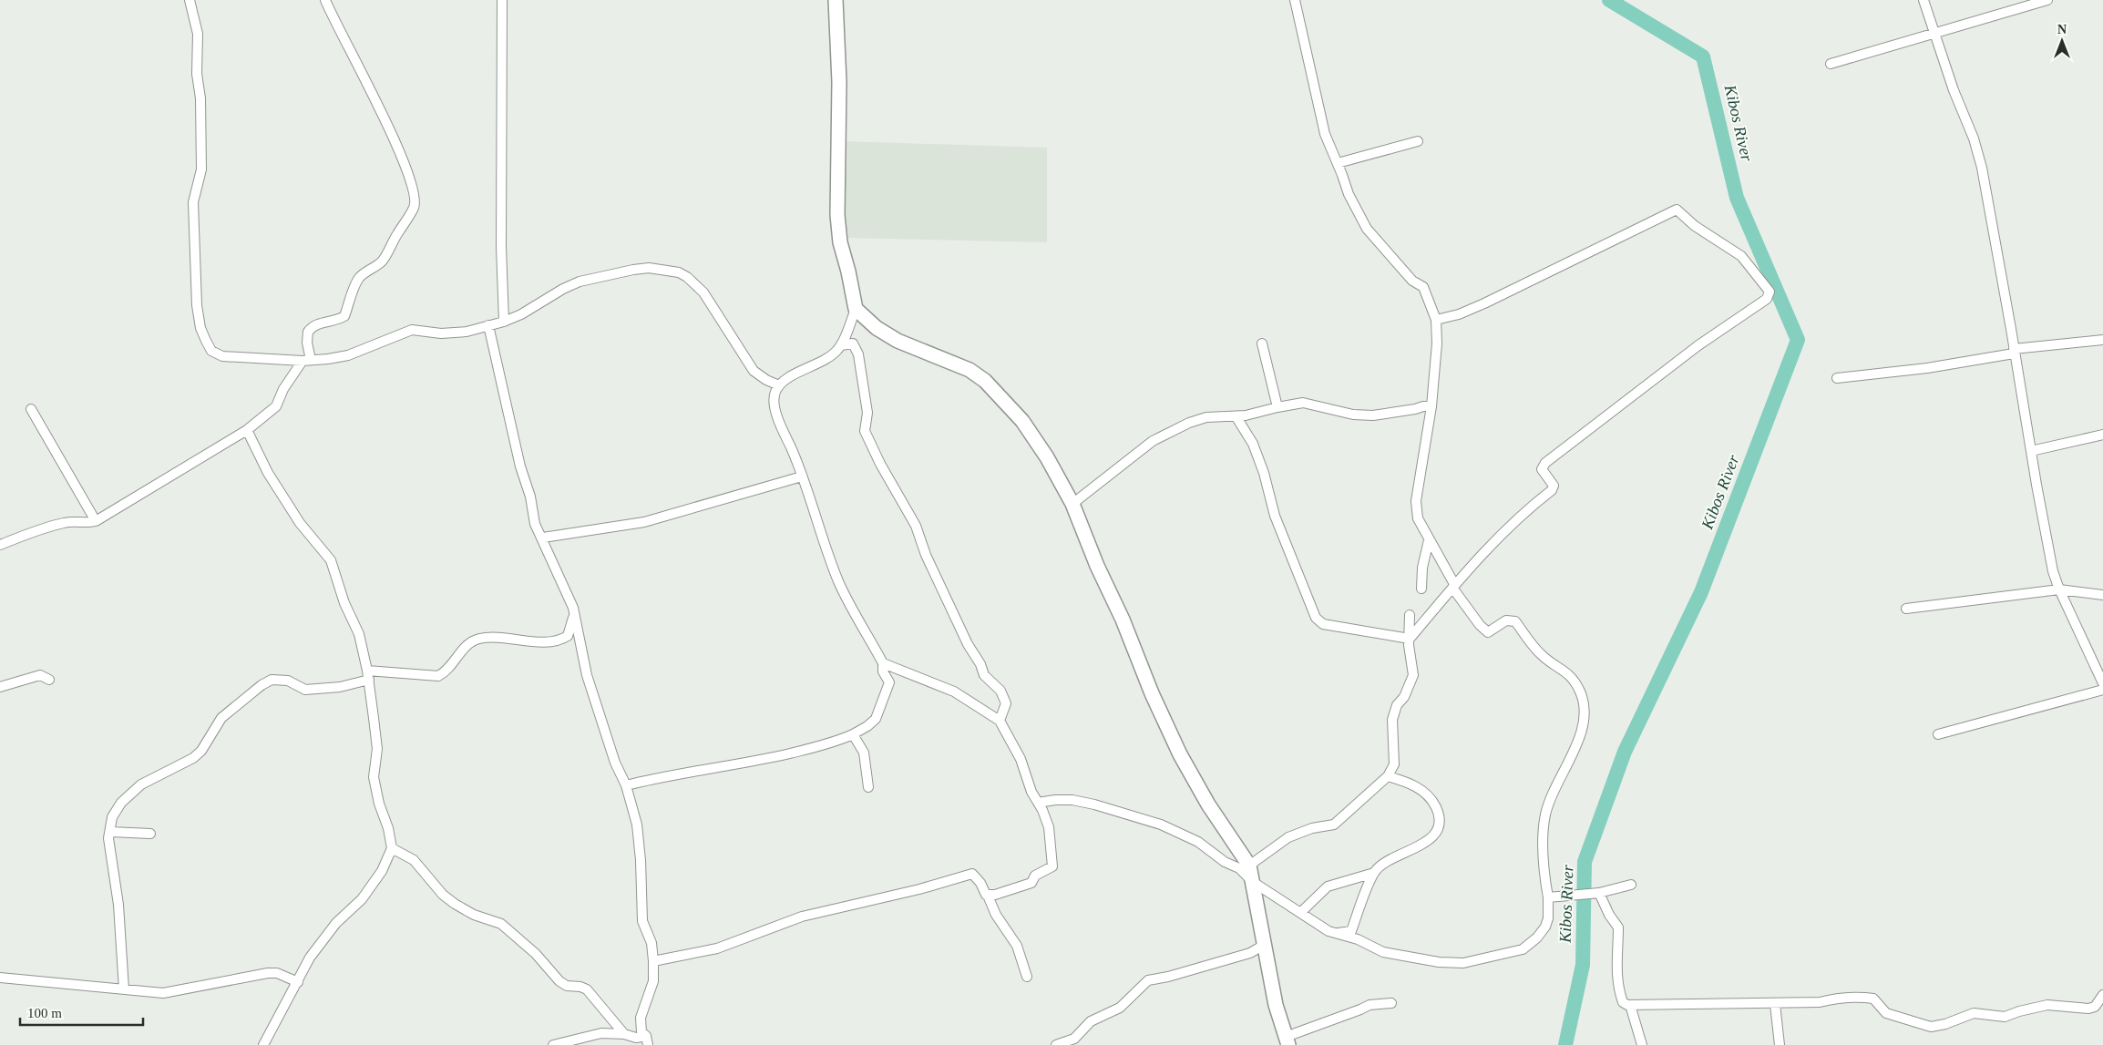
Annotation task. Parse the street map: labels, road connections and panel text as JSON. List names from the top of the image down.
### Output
{
  "water": ["Kibos River"],
  "scale_bar": "100 m",
  "north": "top"
}
